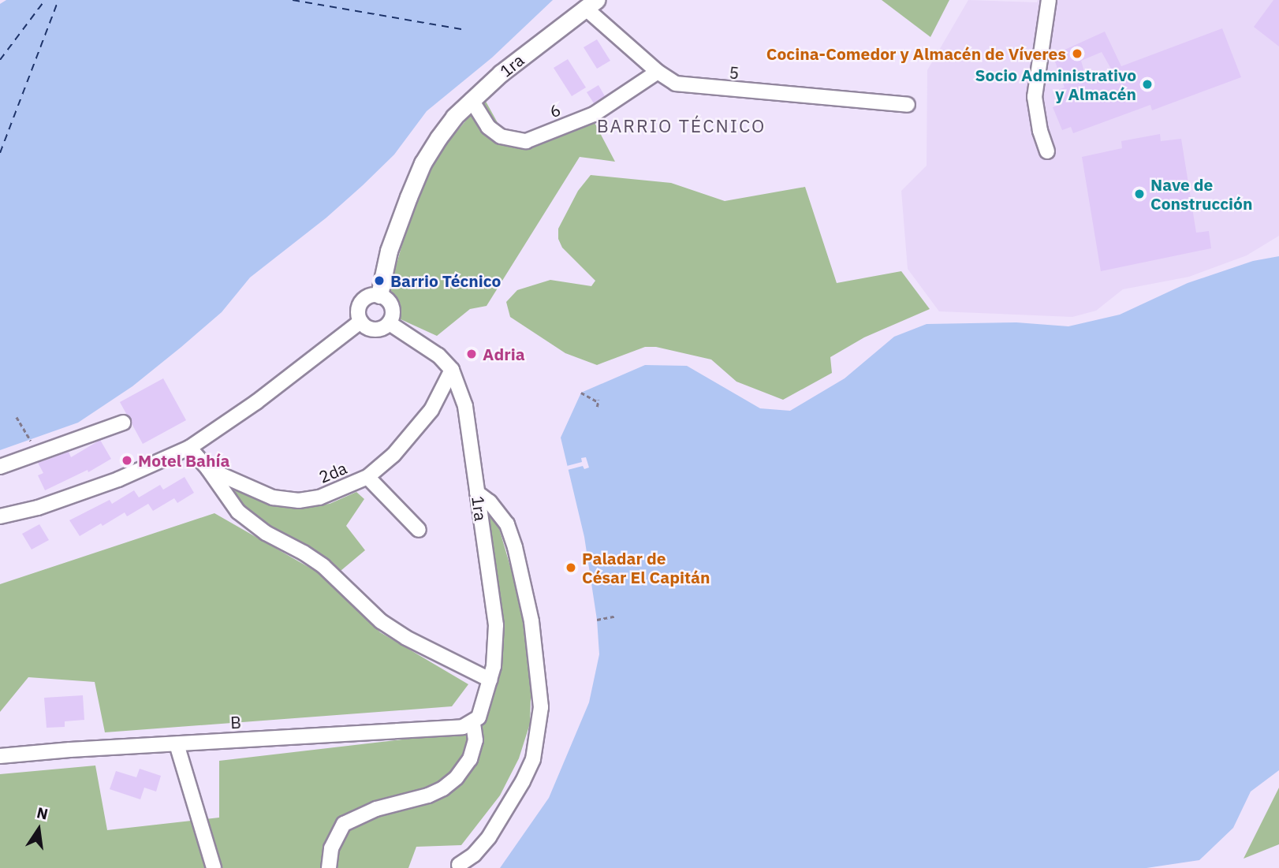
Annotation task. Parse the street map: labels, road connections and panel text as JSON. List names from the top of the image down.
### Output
{
  "streets": {
    "street": [
      "1ra",
      "5",
      "6",
      "2da",
      "B"
    ]
  },
  "crossings": [
    ["1ra", "5"],
    ["1ra", "6"],
    ["1ra", "2da"],
    ["1ra", "B"],
    ["5", "6"]
  ],
  "districts": ["BARRIO TÉCNICO"],
  "places": [
    "Cocina-Comedor y Almacén de Víveres",
    "Socio Administrativo y Almacén",
    "Nave de Construcción",
    "Barrio Técnico",
    "Adria",
    "Motel Bahía",
    "Paladar de César El Capitán"
  ],
  "north": "top"
}
